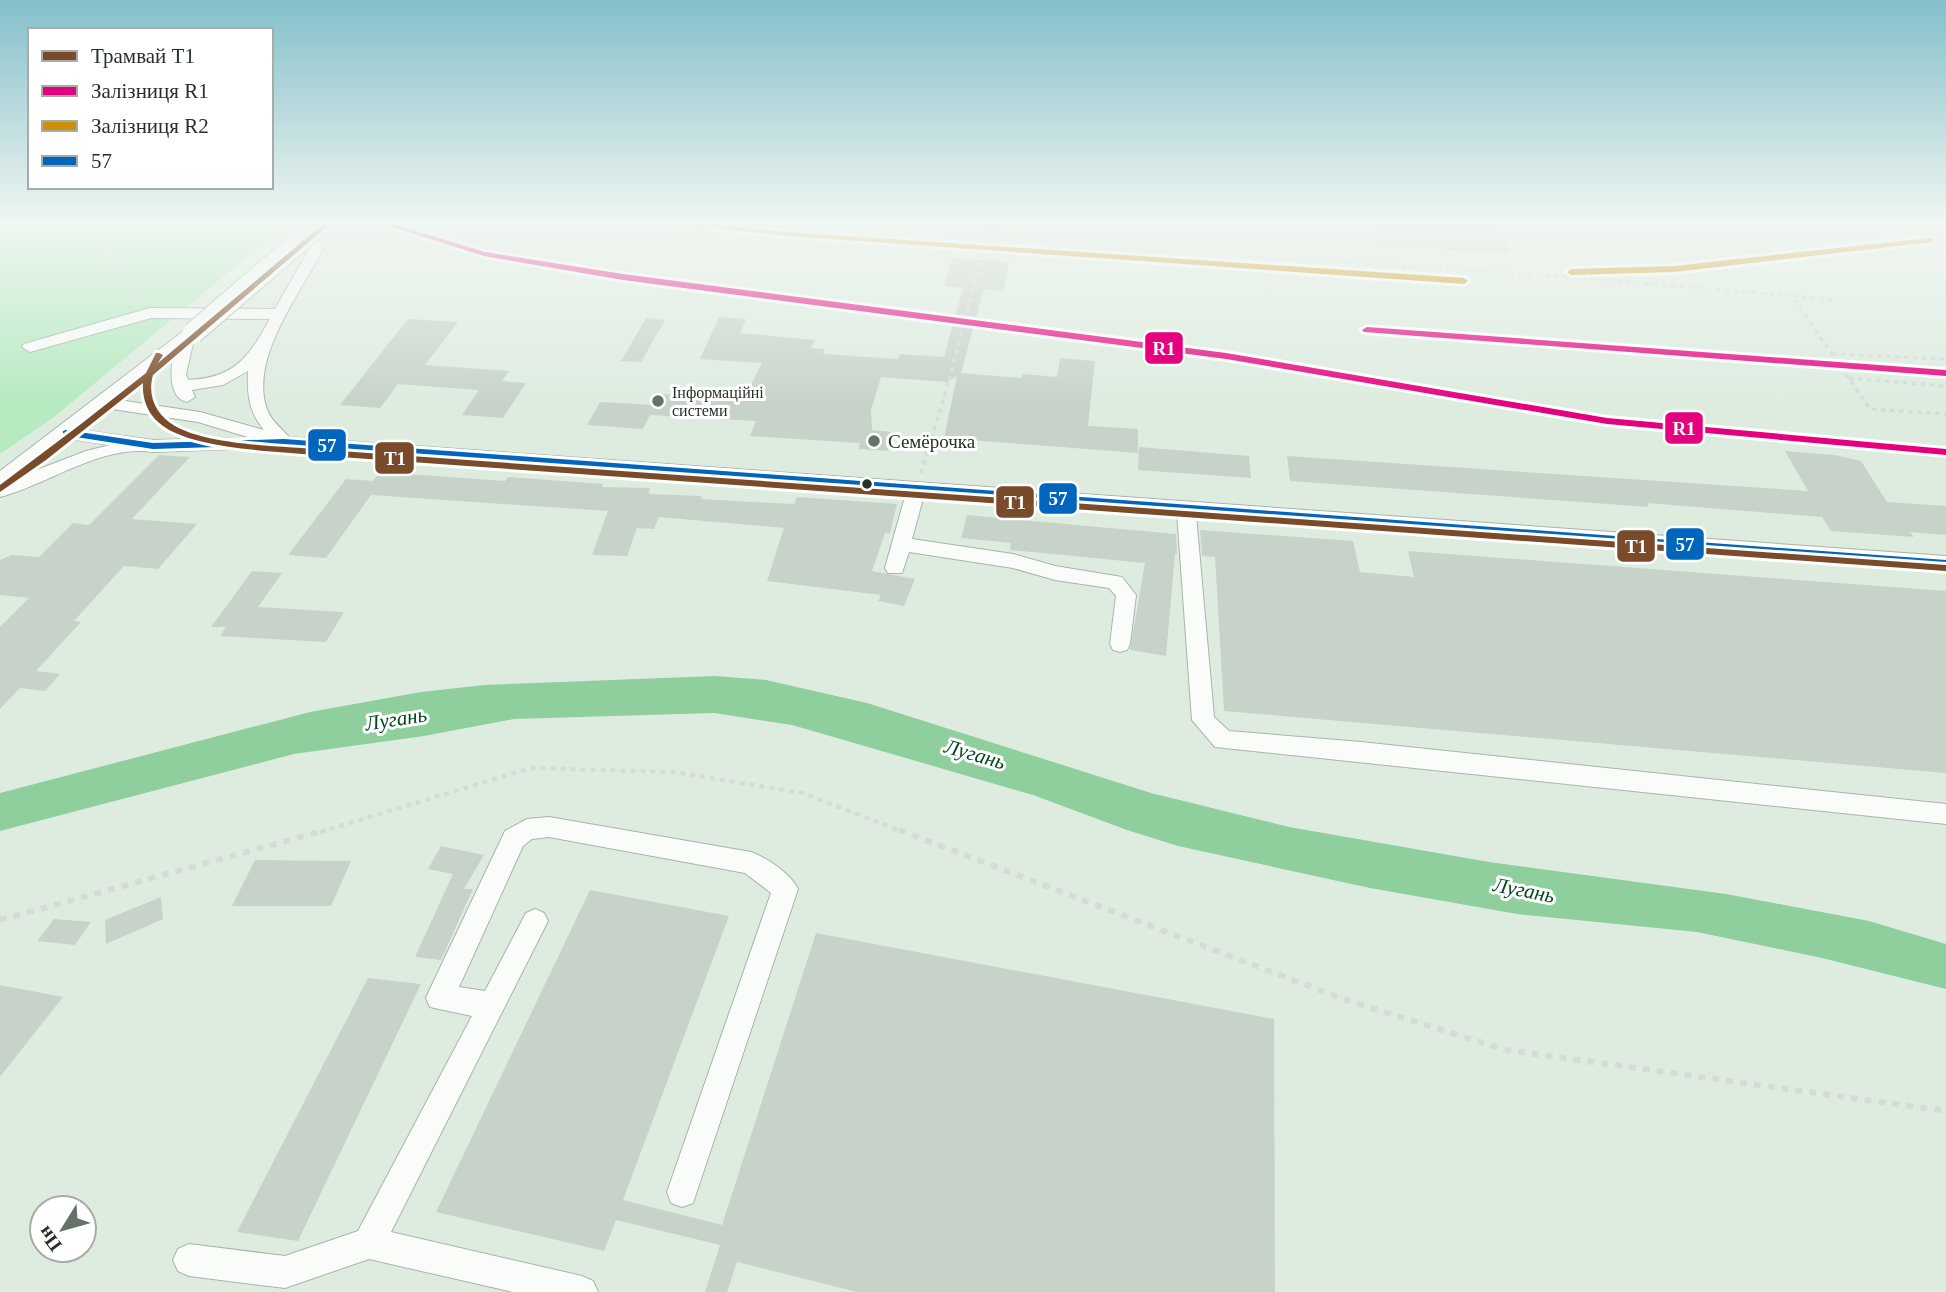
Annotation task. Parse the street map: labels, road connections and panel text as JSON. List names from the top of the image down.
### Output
{
  "water": ["Лугань"],
  "places": ["Інформаційні системи", "Семёрочка"],
  "lines": ["tram line T1", "rail line R1", "transit line 57"],
  "legend": [
    "Трамвай T1",
    "Залізниця R1",
    "Залізниця R2",
    "57"
  ],
  "north": "bottom left"
}
